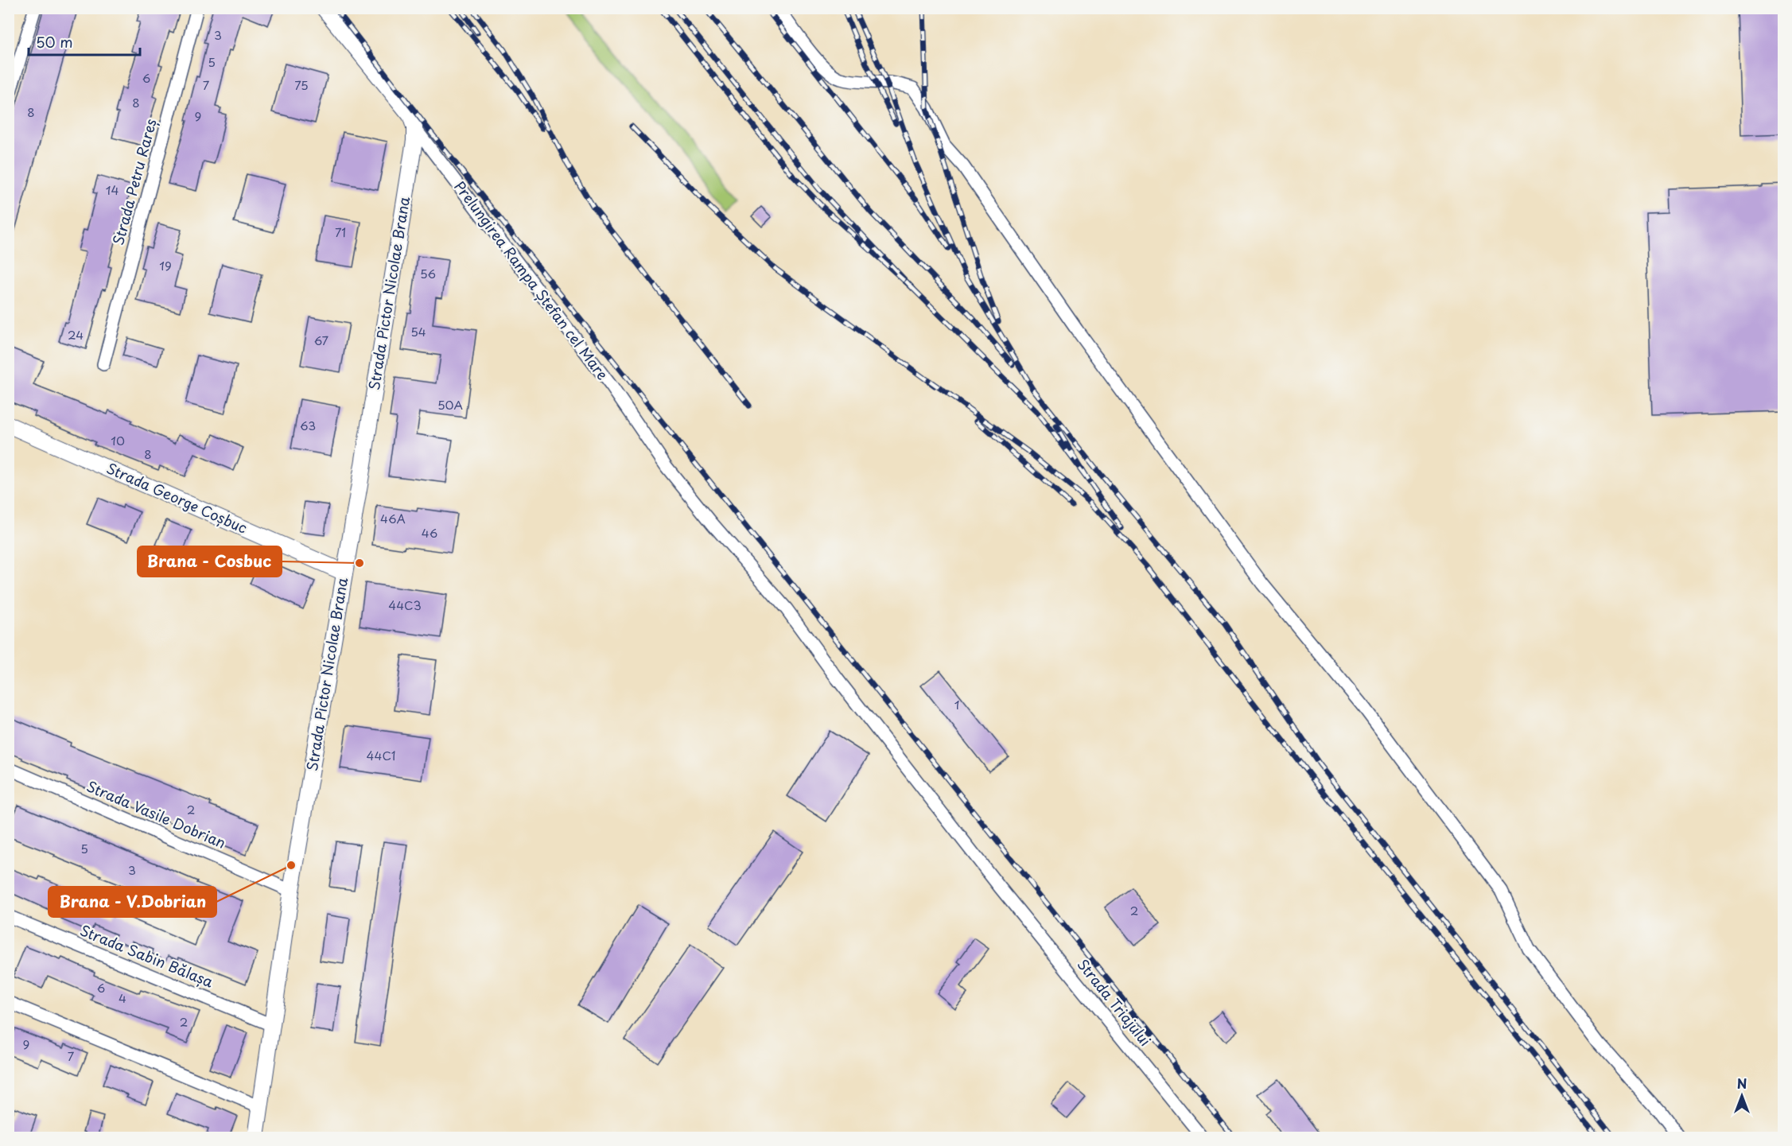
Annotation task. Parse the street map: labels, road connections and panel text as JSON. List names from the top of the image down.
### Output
{
  "streets": {
    "street": [
      "Strada Petru Rareș",
      "Prelungirea Rampa Ștefan cel Mare",
      "Strada Pictor Nicolae Brana",
      "Strada George Coșbuc",
      "Strada Vasile Dobrian",
      "Strada Sabin Bălașa",
      "Strada Triajului"
    ]
  },
  "crossings": [
    ["Prelungirea Rampa Ștefan cel Mare", "Strada Pictor Nicolae Brana"],
    ["Prelungirea Rampa Ștefan cel Mare", "Strada Triajului"],
    ["Strada Pictor Nicolae Brana", "Strada George Coșbuc"],
    ["Strada Pictor Nicolae Brana", "Strada Vasile Dobrian"],
    ["Strada Pictor Nicolae Brana", "Strada Sabin Bălașa"]
  ],
  "places": ["Brana - Cosbuc", "Brana - V.Dobrian"],
  "house_numbers": [
    "3",
    "5",
    "6",
    "7",
    "75",
    "8",
    "8",
    "9",
    "14",
    "71",
    "19",
    "56",
    "54",
    "24",
    "67",
    "50A",
    "63",
    "10",
    "8",
    "46A",
    "46",
    "44C3",
    "1",
    "44C1",
    "2",
    "5",
    "3",
    "2",
    "6",
    "4",
    "2",
    "9",
    "7"
  ],
  "scale_bar": "50 m",
  "north": "top"
}
